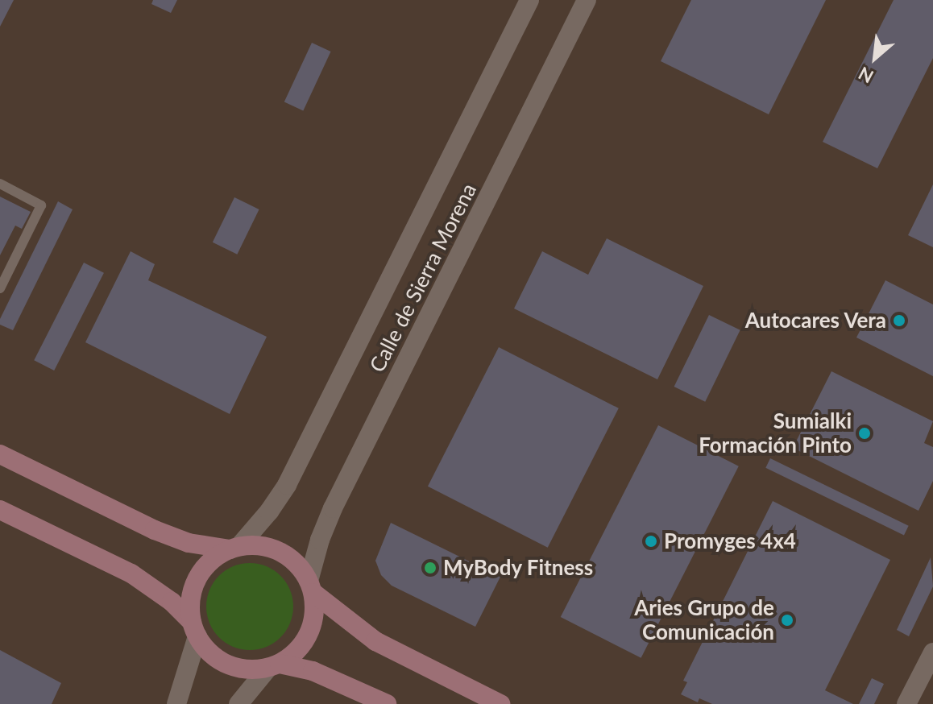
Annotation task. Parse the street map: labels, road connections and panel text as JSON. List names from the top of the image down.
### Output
{
  "streets": {
    "street": ["Calle de Sierra Morena"]
  },
  "places": [
    "Autocares Vera",
    "Sumialki Formación Pinto",
    "Promyges 4x4",
    "MyBody Fitness",
    "Aries Grupo de Comunicación"
  ],
  "north": "bottom left"
}
